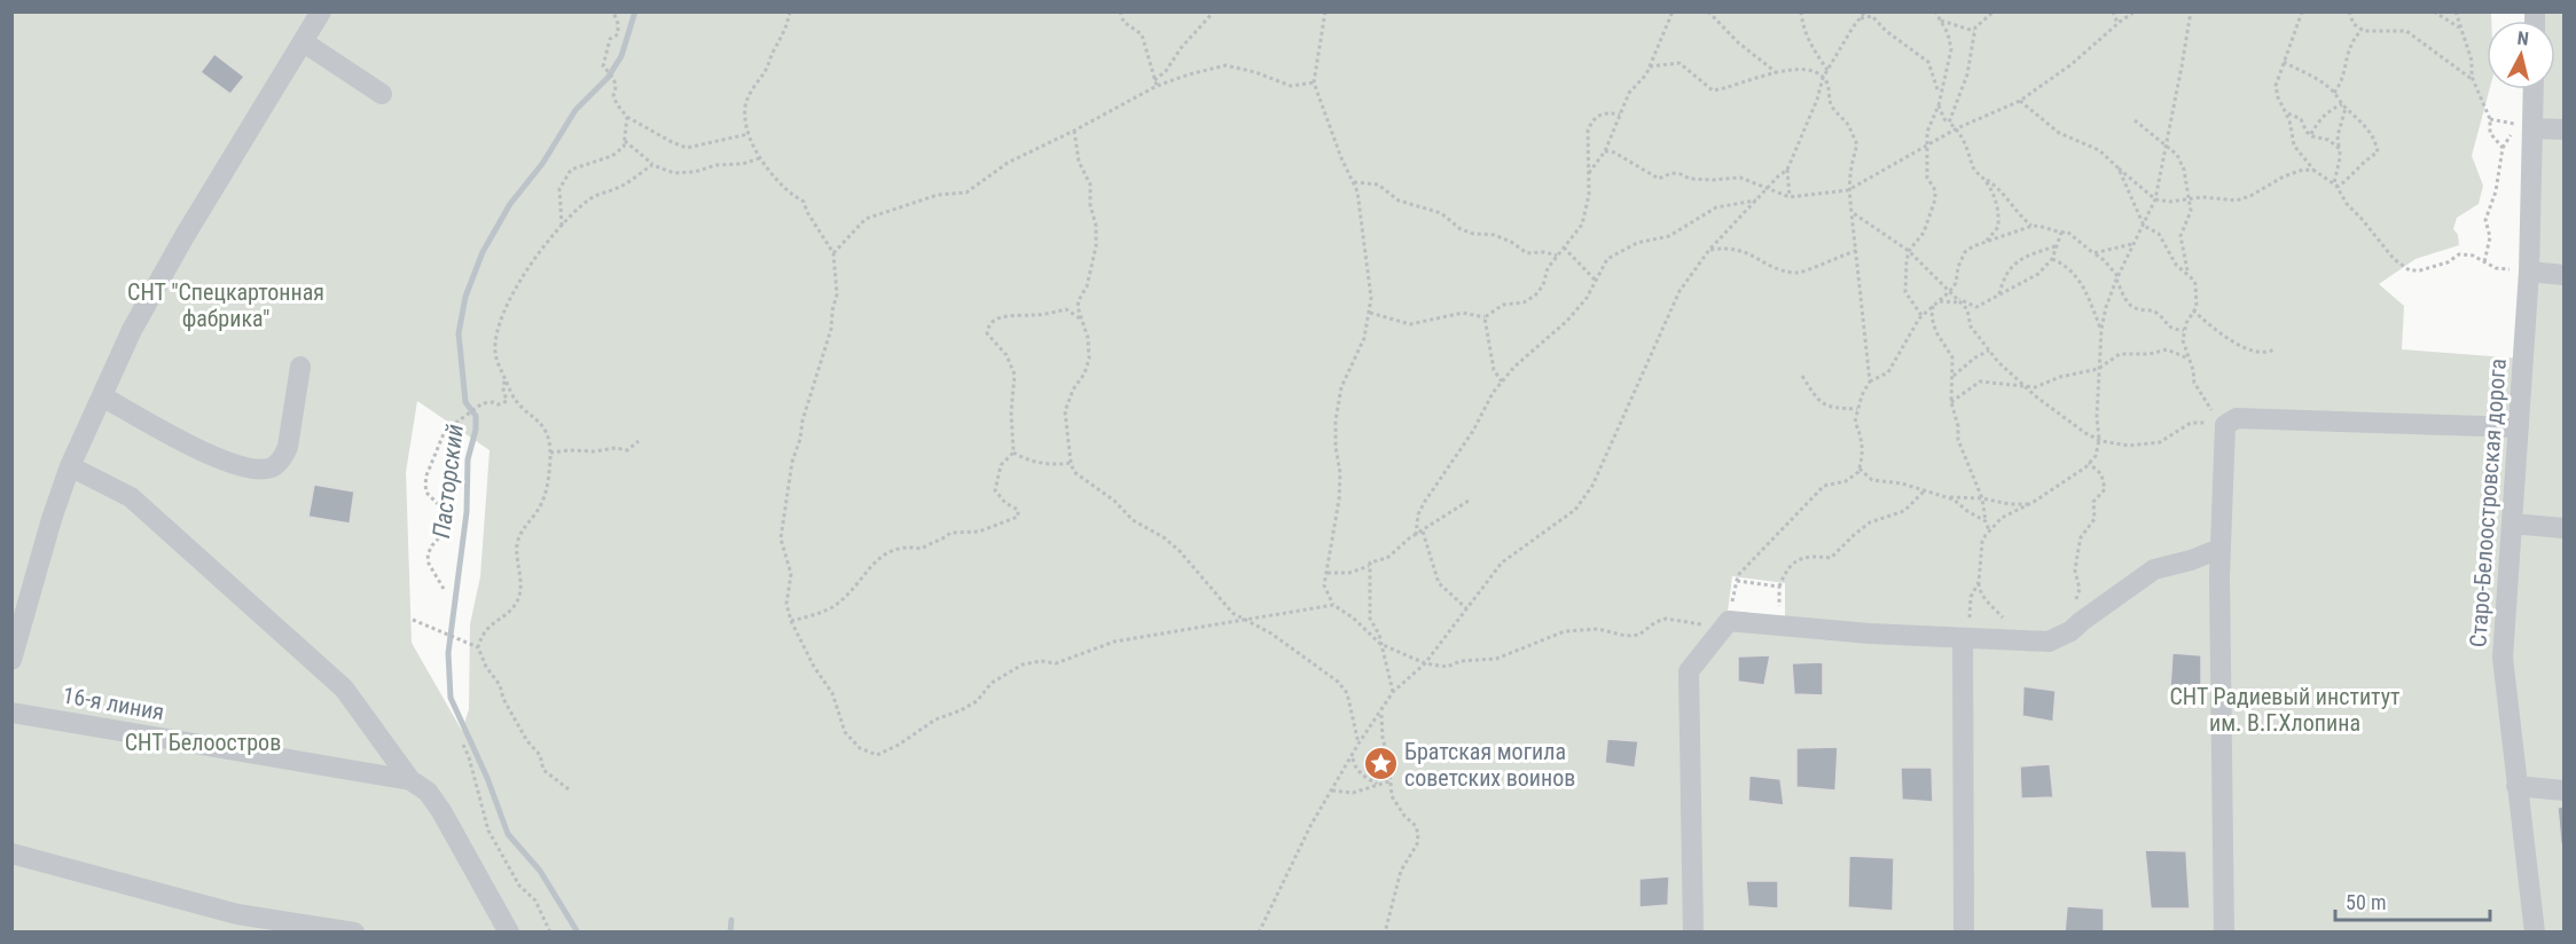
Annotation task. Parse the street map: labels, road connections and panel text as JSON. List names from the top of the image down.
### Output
{
  "streets": {
    "street": ["Старо-Белоостровская дорога", "16-я линия"]
  },
  "water": ["Пасторский"],
  "parks": ["СНТ \"Спецкартонная фабрика\"", "СНТ Радиевый институт им. В.Г.Хлопина", "СНТ Белоостров"],
  "places": {
    "place": ["Братская могила советских воинов"]
  },
  "scale_bar": "50 m",
  "north": "top"
}
